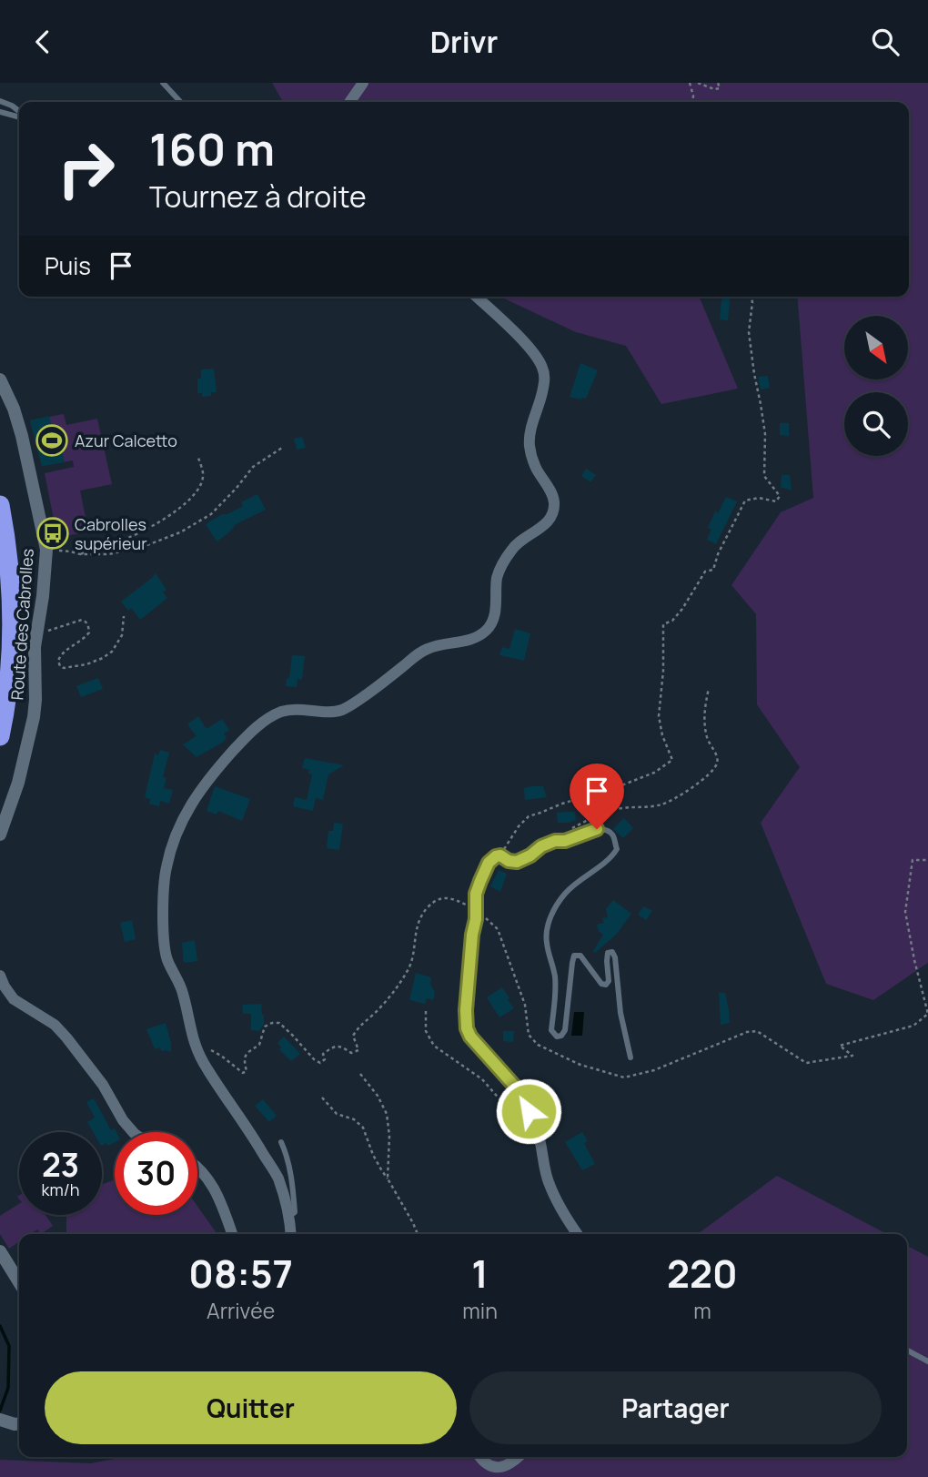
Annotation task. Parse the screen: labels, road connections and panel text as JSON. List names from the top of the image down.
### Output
{
  "streets": {
    "street": ["Route des Cabrolles"]
  },
  "places": {
    "sports": ["Azur Calcetto"],
    "bus stop": ["Cabrolles supérieur"]
  },
  "north": "bottom right",
  "page": {
    "header": "Drivr",
    "turn": ["160 m", "Tournez à droite"],
    "then": "Puis",
    "speed": "23 km/h",
    "limit": "30",
    "eta": [
      "08:57",
      "Arrivée",
      "1",
      "min",
      "220",
      "m"
    ],
    "buttons": ["Quitter", "Partager"]
  }
}
